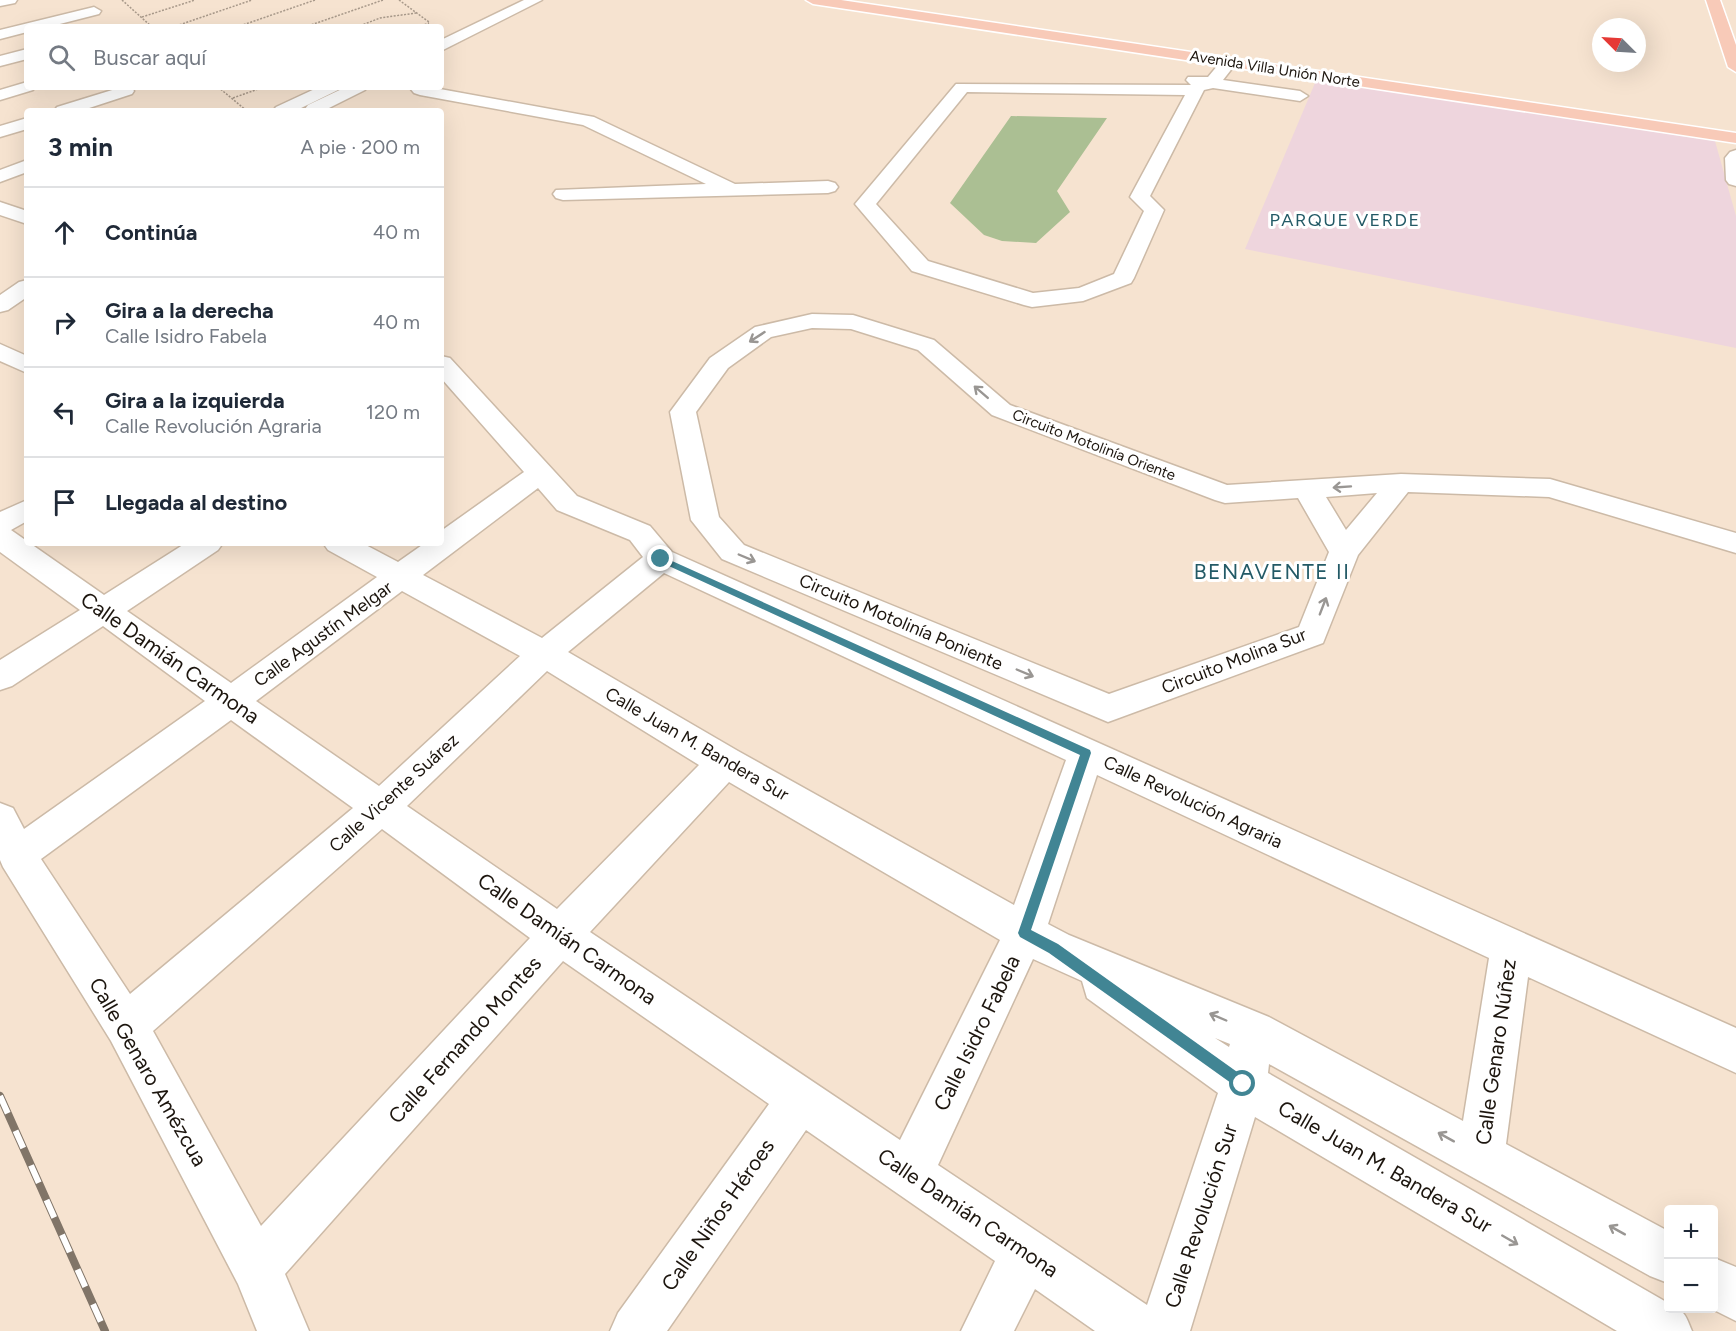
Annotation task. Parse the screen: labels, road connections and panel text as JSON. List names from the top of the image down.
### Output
{
  "streets": {
    "main road": ["Avenida Villa Unión Norte"],
    "street": [
      "Circuito Motolinía Oriente",
      "Circuito Motolinía Poniente",
      "Calle Agustín Melgar",
      "Calle Damián Carmona",
      "Circuito Molina Sur",
      "Calle Juan M. Bandera Sur",
      "Calle Vicente Suárez",
      "Calle Revolución Agraria",
      "Calle Isidro Fabela",
      "Calle Fernando Montes",
      "Calle Genaro Núñez",
      "Calle Genaro Amézcua",
      "Calle Niños Héroes",
      "Calle Revolución Sur"
    ]
  },
  "crossings": [
    ["Circuito Motolinía Oriente", "Circuito Motolinía Poniente"],
    ["Circuito Motolinía Oriente", "Circuito Molina Sur"],
    ["Circuito Motolinía Poniente", "Circuito Molina Sur"],
    ["Calle Agustín Melgar", "Calle Damián Carmona"],
    ["Calle Agustín Melgar", "Calle Juan M. Bandera Sur"],
    ["Calle Agustín Melgar", "Calle Revolución Agraria"],
    ["Calle Agustín Melgar", "Calle Genaro Amézcua"],
    ["Calle Damián Carmona", "Calle Vicente Suárez"],
    ["Calle Damián Carmona", "Calle Isidro Fabela"],
    ["Calle Damián Carmona", "Calle Fernando Montes"],
    ["Calle Damián Carmona", "Calle Niños Héroes"],
    ["Calle Juan M. Bandera Sur", "Calle Vicente Suárez"],
    ["Calle Juan M. Bandera Sur", "Calle Isidro Fabela"],
    ["Calle Juan M. Bandera Sur", "Calle Fernando Montes"],
    ["Calle Juan M. Bandera Sur", "Calle Genaro Núñez"],
    ["Calle Juan M. Bandera Sur", "Calle Revolución Sur"],
    ["Calle Vicente Suárez", "Calle Revolución Agraria"],
    ["Calle Vicente Suárez", "Calle Genaro Amézcua"],
    ["Calle Revolución Agraria", "Calle Isidro Fabela"],
    ["Calle Revolución Agraria", "Calle Genaro Núñez"],
    ["Calle Fernando Montes", "Calle Genaro Amézcua"]
  ],
  "one_way": ["Circuito Motolinía Poniente", "Circuito Molina Sur"],
  "districts": ["PARQUE VERDE", "BENAVENTE II"],
  "north": "top left",
  "page": {
    "search": "Buscar aquí",
    "heading": ["3 min", "A pie · 200 m"],
    "list": [
      ["Continúa", "40 m"],
      ["Gira a la derecha", "Calle Isidro Fabela", "40 m"],
      ["Gira a la izquierda", "Calle Revolución Agraria", "120 m"],
      "Llegada al destino"
    ],
    "map_buttons": ["+", "−"]
  }
}
